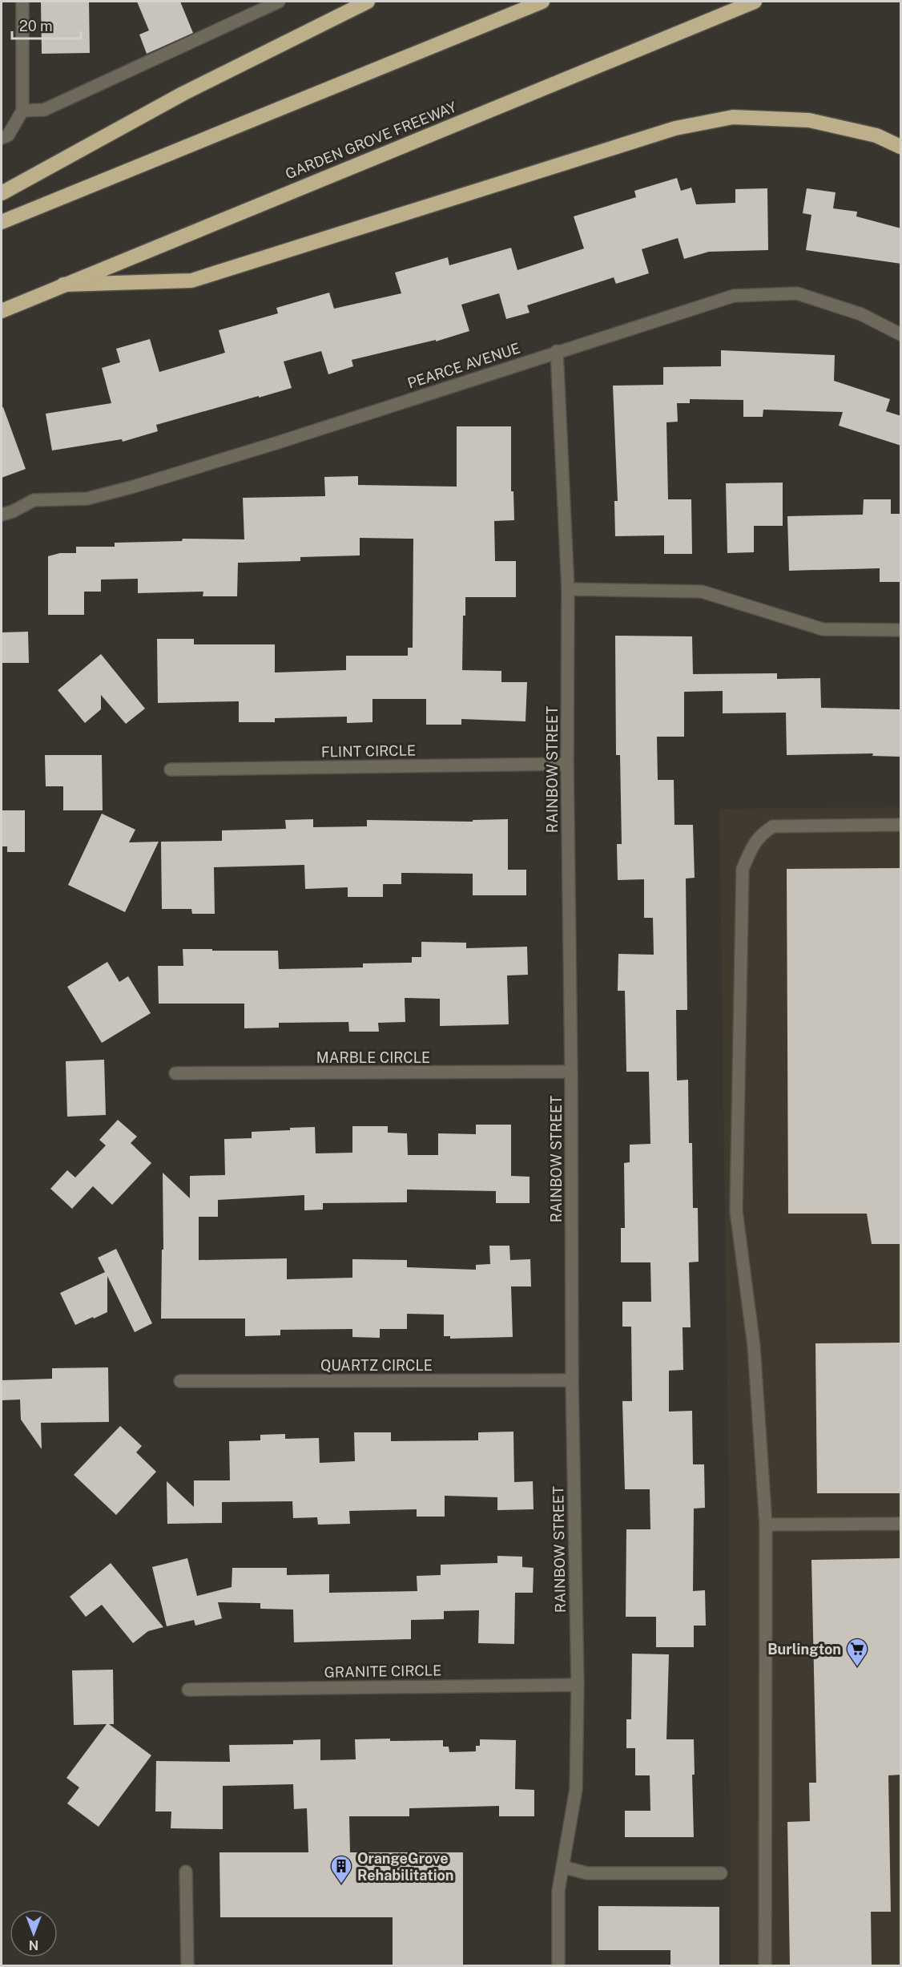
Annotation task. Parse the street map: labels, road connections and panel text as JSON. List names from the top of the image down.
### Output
{
  "streets": {
    "highway": ["GARDEN GROVE FREEWAY"],
    "street": [
      "PEARCE AVENUE",
      "FLINT CIRCLE",
      "RAINBOW STREET",
      "MARBLE CIRCLE",
      "QUARTZ CIRCLE",
      "GRANITE CIRCLE"
    ]
  },
  "crossings": [
    ["PEARCE AVENUE", "RAINBOW STREET"],
    ["FLINT CIRCLE", "RAINBOW STREET"],
    ["RAINBOW STREET", "MARBLE CIRCLE"],
    ["RAINBOW STREET", "QUARTZ CIRCLE"],
    ["RAINBOW STREET", "GRANITE CIRCLE"]
  ],
  "places": {
    "supermarket": ["Burlington"],
    "building": ["OrangeGrove Rehabilitation"]
  },
  "scale_bar": "20 m",
  "north": "bottom"
}
